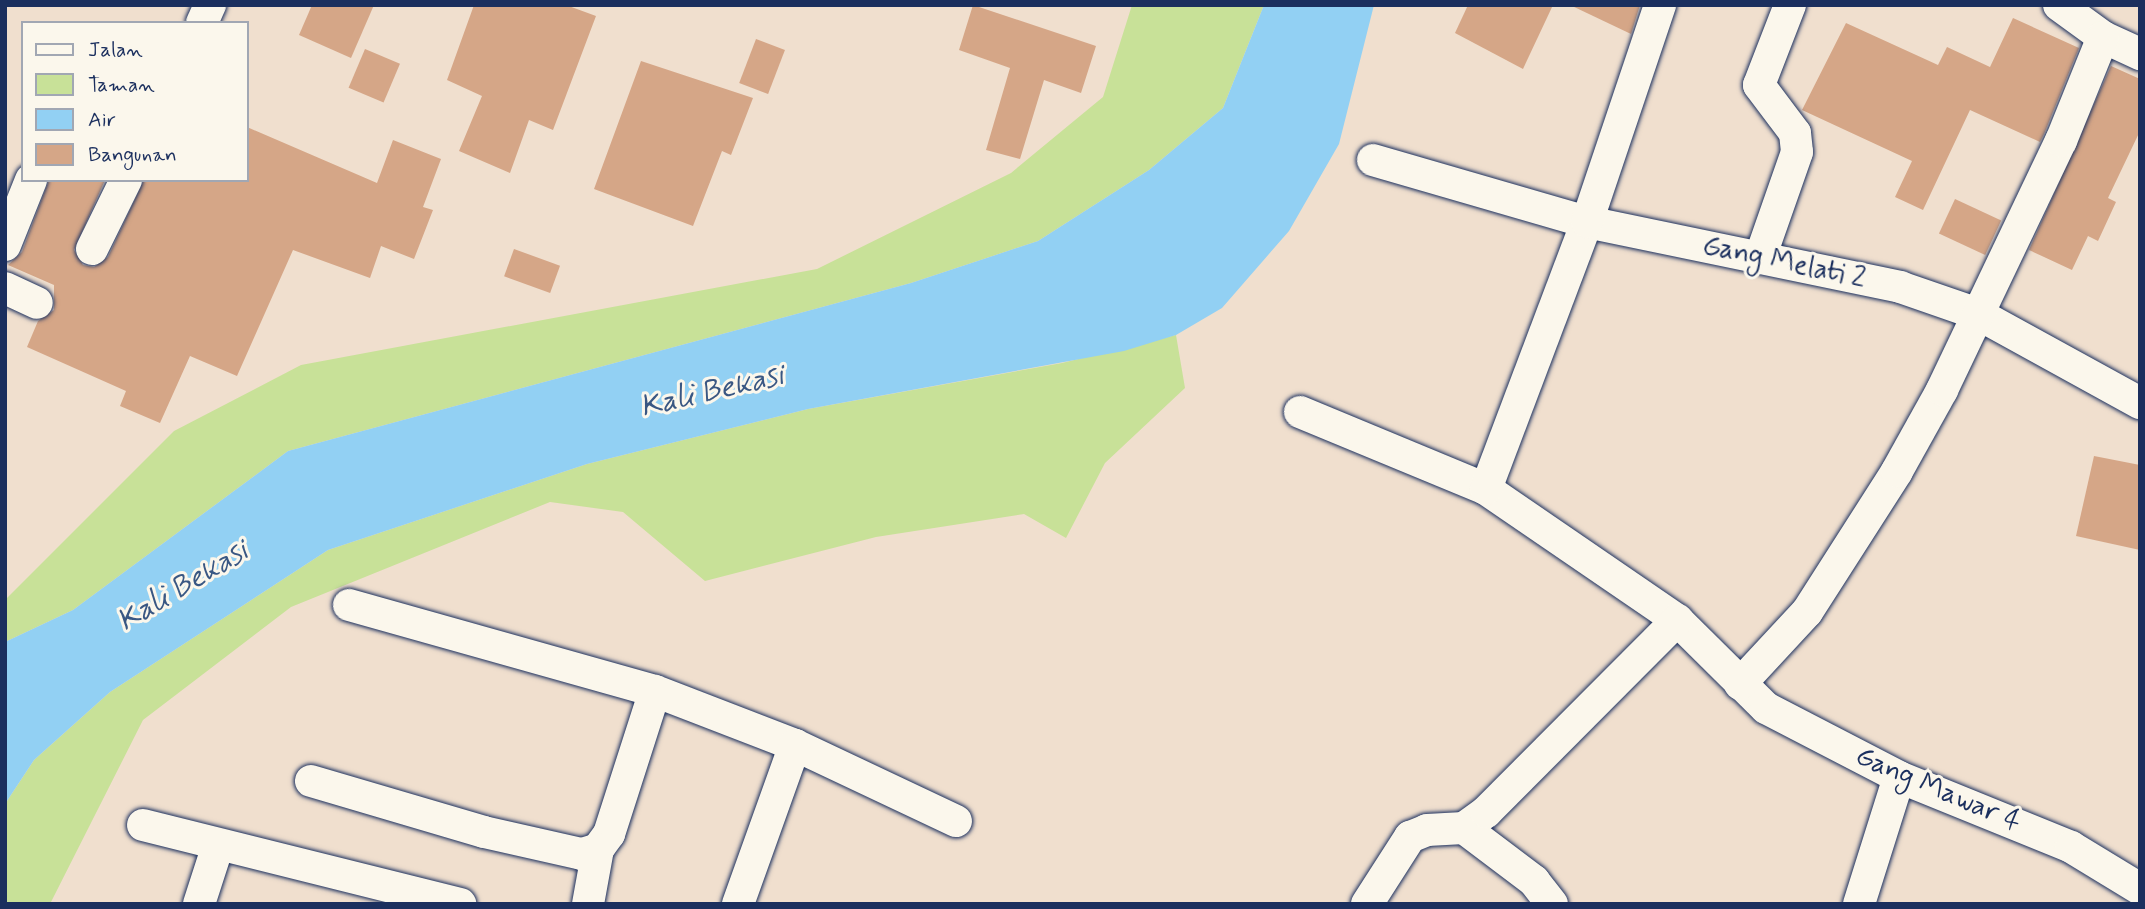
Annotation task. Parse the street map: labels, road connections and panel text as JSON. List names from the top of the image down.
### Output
{
  "streets": {
    "street": ["Gang Melati 2", "Gang Mawar 4"]
  },
  "water": ["Kali Bekasi"],
  "legend": [
    "Jalan",
    "Taman",
    "Air",
    "Bangunan"
  ]
}
